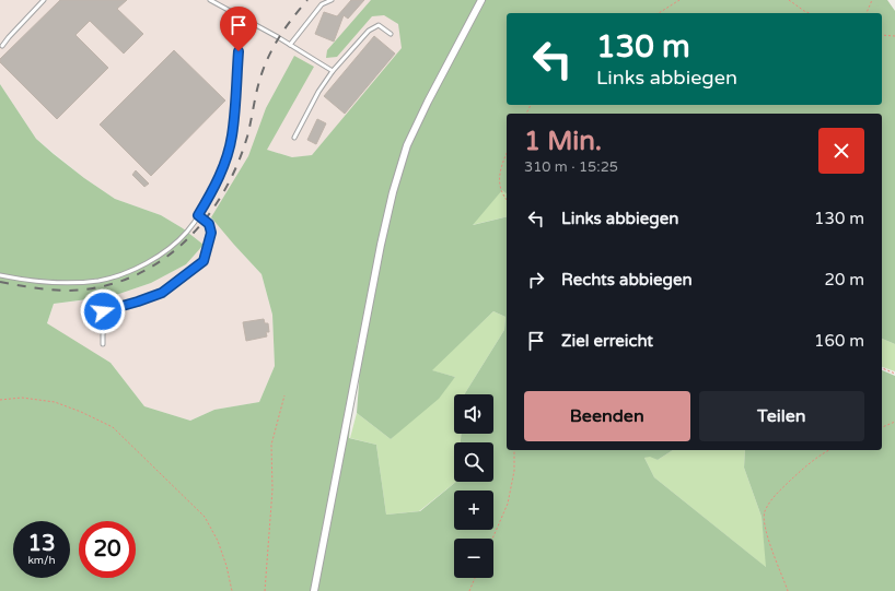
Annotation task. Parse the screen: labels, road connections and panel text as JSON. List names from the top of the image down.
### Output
{
  "page": {
    "turn": ["130 m", "Links abbiegen"],
    "heading": ["1 Min.", "310 m · 15:25"],
    "list": [
      {
        "name": "Links abbiegen",
        "value": "130 m"
      },
      {
        "name": "Rechts abbiegen",
        "value": "20 m"
      },
      {
        "name": "Ziel erreicht",
        "value": "160 m"
      }
    ],
    "buttons": ["Beenden", "Teilen"],
    "map_buttons": ["+", "−"],
    "speed": "13 km/h",
    "limit": "20"
  }
}
